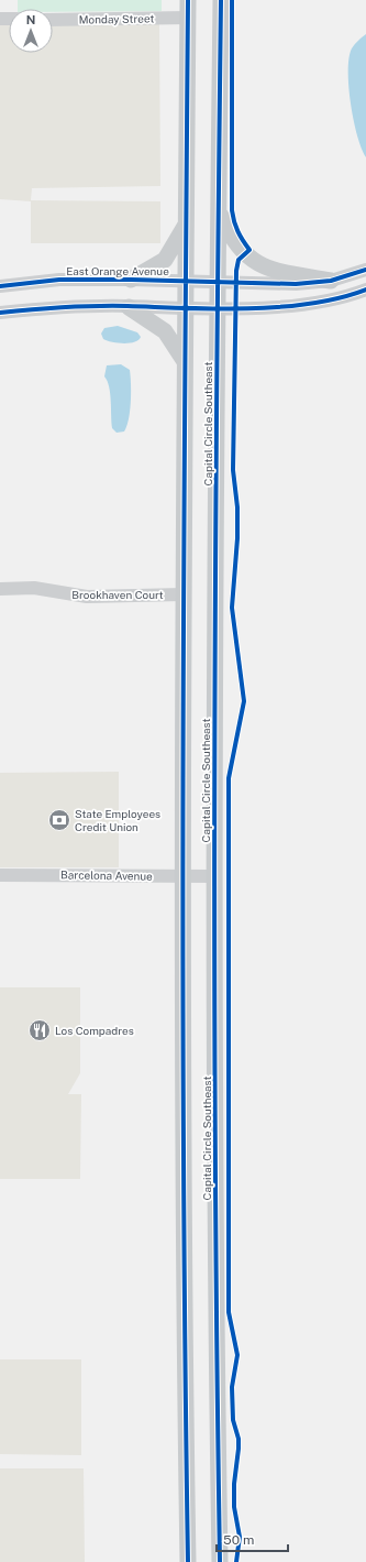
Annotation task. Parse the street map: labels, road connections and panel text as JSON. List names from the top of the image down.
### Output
{
  "streets": {
    "main road": ["Capital Circle Southeast"],
    "street": [
      "Monday Street",
      "East Orange Avenue",
      "Brookhaven Court",
      "Barcelona Avenue"
    ]
  },
  "crossings": [
    ["Monday Street", "Capital Circle Southeast"],
    ["East Orange Avenue", "Capital Circle Southeast"],
    ["Capital Circle Southeast", "Brookhaven Court"],
    ["Capital Circle Southeast", "Barcelona Avenue"]
  ],
  "places": {
    "bank": ["State Employees Credit Union"],
    "restaurant": ["Los Compadres"]
  },
  "scale_bar": "50 m",
  "north": "top"
}
